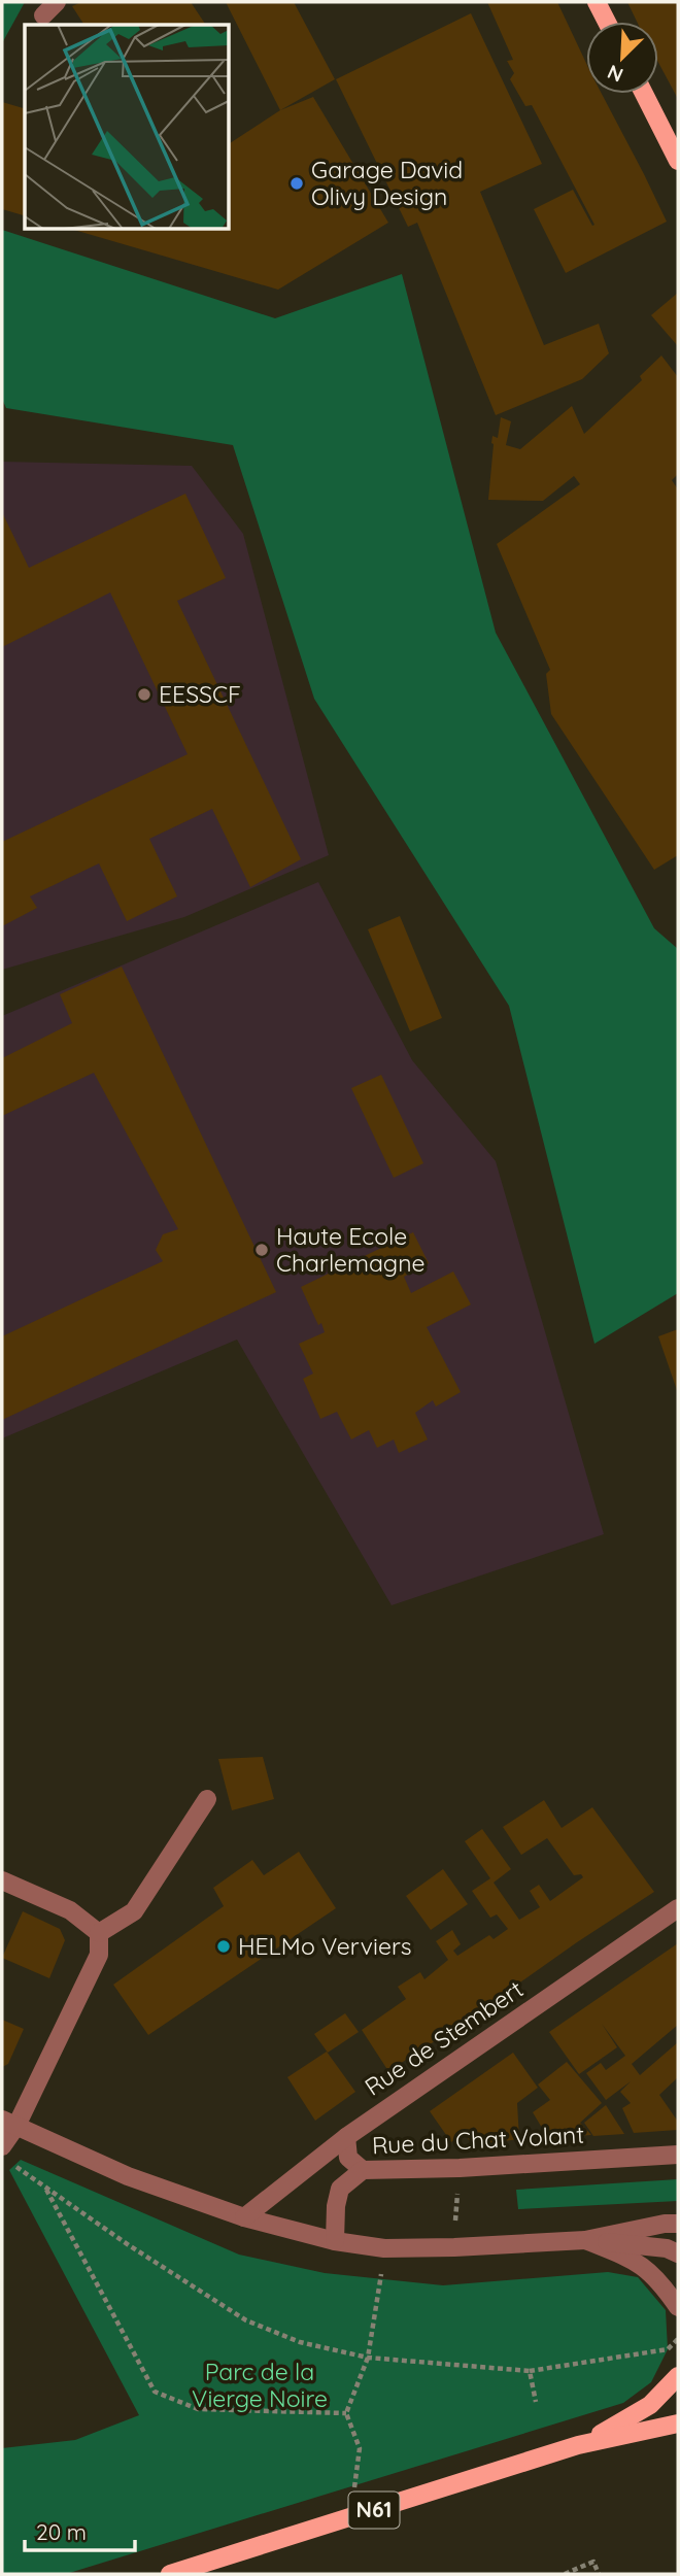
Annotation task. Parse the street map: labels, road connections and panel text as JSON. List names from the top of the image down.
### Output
{
  "streets": {
    "main road": ["N61"],
    "street": ["Rue de Stembert", "Rue du Chat Volant"]
  },
  "parks": ["Parc de la Vierge Noire"],
  "places": [
    "Garage David Olivy Design",
    "EESSCF",
    "Haute Ecole Charlemagne",
    "HELMo Verviers"
  ],
  "scale_bar": "20 m",
  "north": "bottom left"
}
